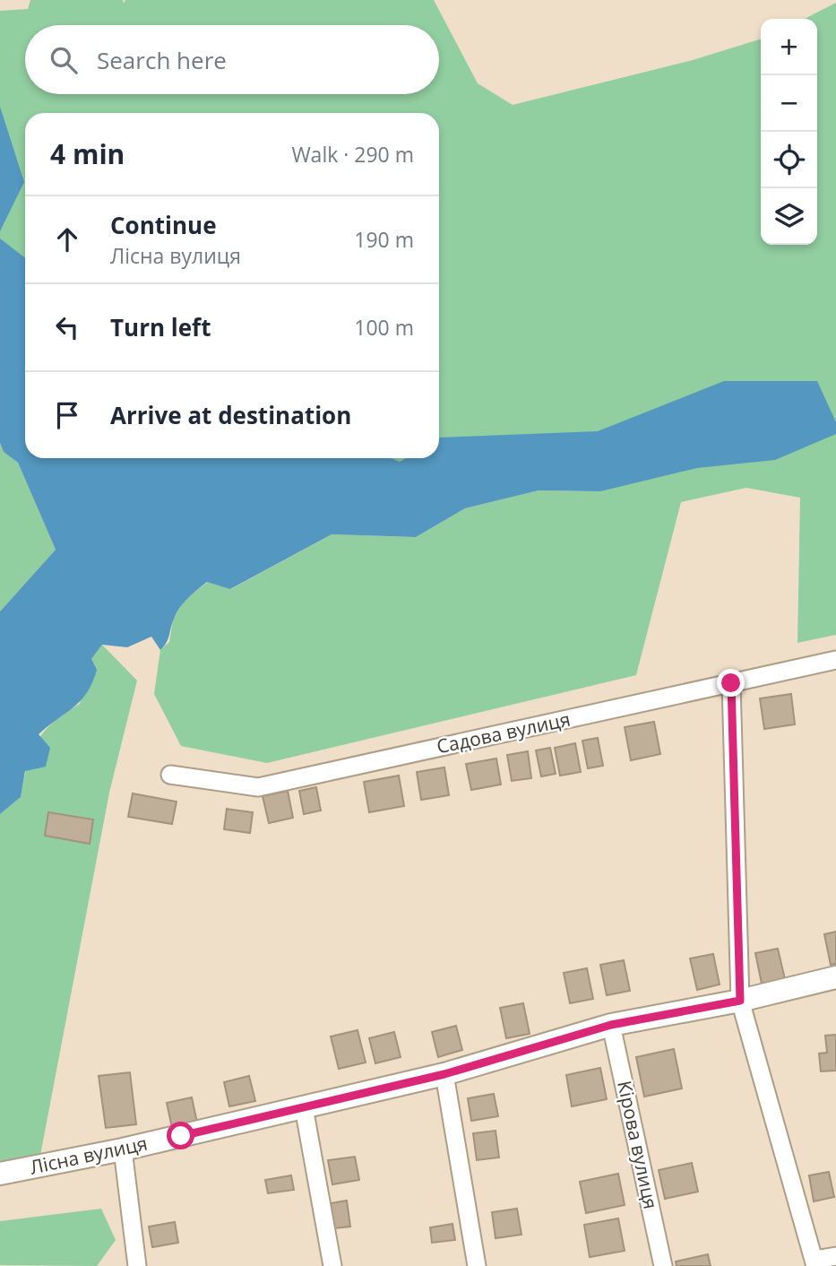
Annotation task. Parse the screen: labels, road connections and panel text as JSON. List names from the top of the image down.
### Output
{
  "streets": {
    "street": ["Садова вулиця", "Кірова вулиця", "Лісна вулиця"]
  },
  "crossings": [
    ["Кірова вулиця", "Лісна вулиця"]
  ],
  "page": {
    "map_buttons": ["+", "−"],
    "search": "Search here",
    "heading": ["4 min", "Walk · 290 m"],
    "list": [
      ["Continue", "Лісна вулиця", "190 m"],
      ["Turn left", "100 m"],
      "Arrive at destination"
    ]
  }
}
